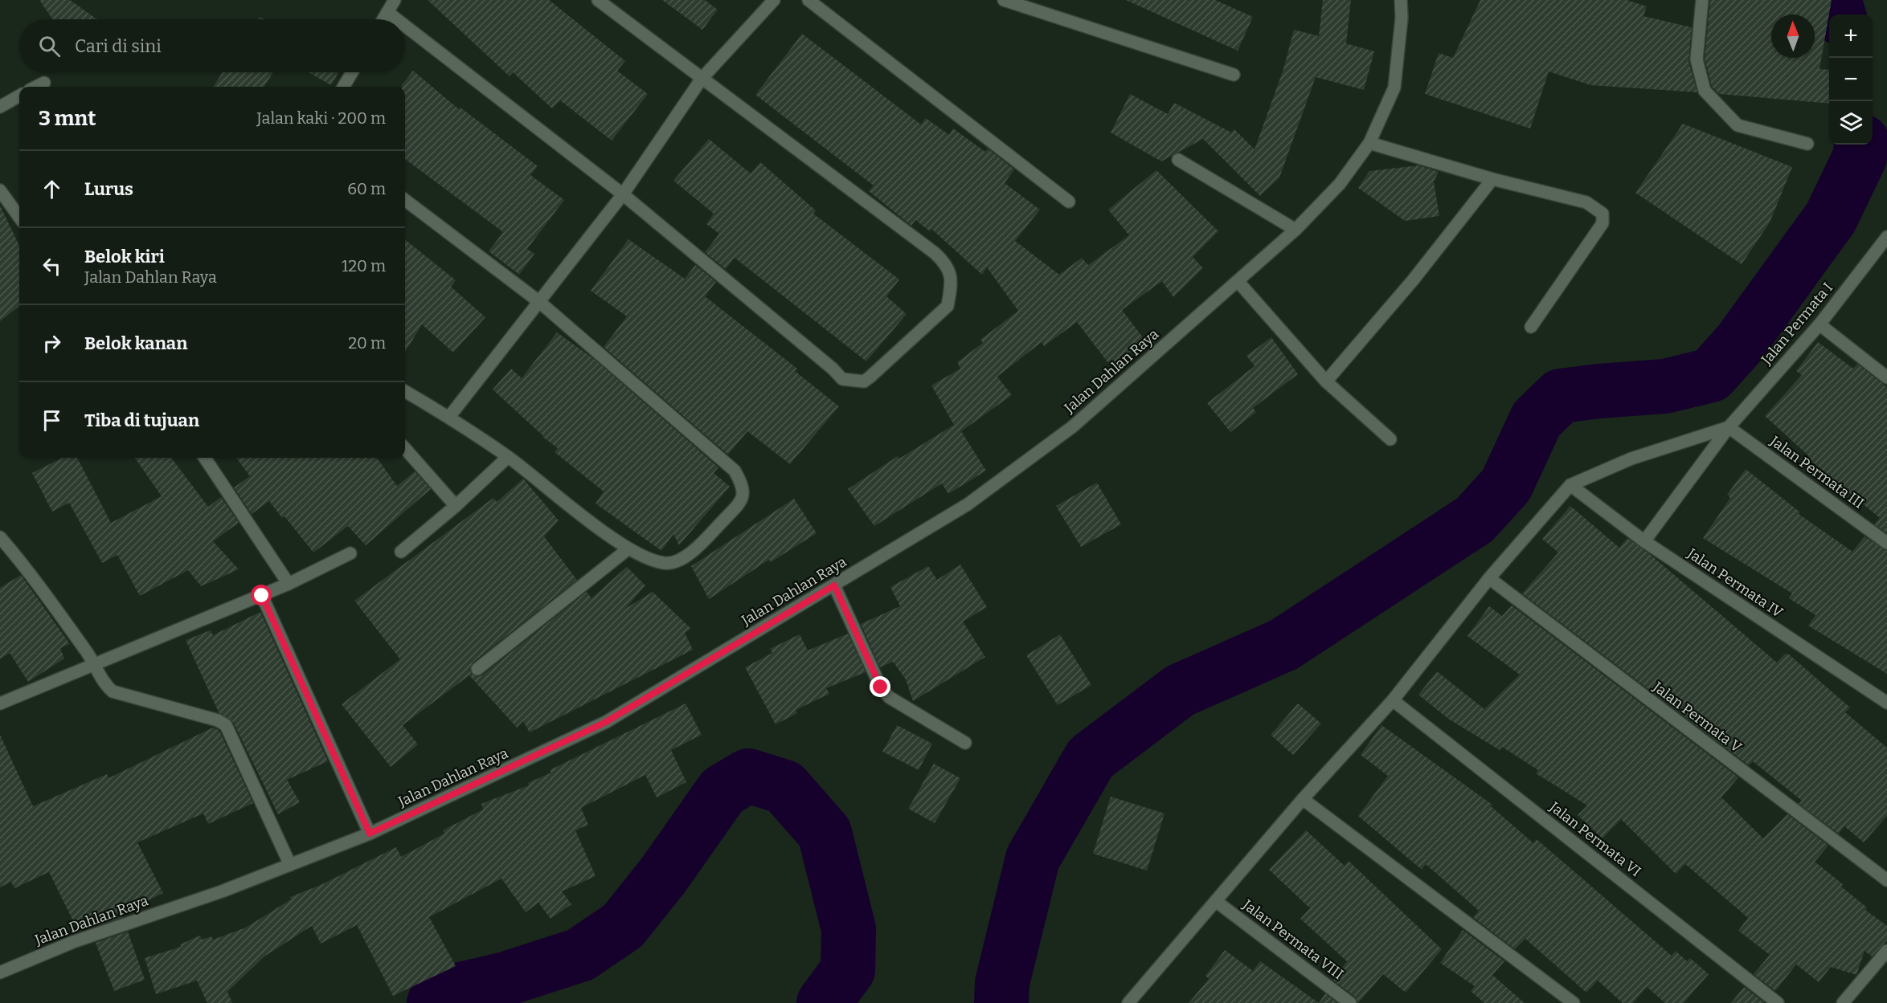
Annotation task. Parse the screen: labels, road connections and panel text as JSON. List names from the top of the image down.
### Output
{
  "streets": {
    "street": [
      "Jalan Permata I",
      "Jalan Dahlan Raya",
      "Jalan Permata III",
      "Jalan Permata IV",
      "Jalan Permata V",
      "Jalan Permata VI",
      "Jalan Permata VIII"
    ]
  },
  "crossings": [
    ["Jalan Permata I", "Jalan Permata III"],
    ["Jalan Permata I", "Jalan Permata IV"]
  ],
  "north": "top",
  "page": {
    "map_buttons": ["+", "−"],
    "search": "Cari di sini",
    "heading": ["3 mnt", "Jalan kaki · 200 m"],
    "list": [
      ["Lurus", "60 m"],
      ["Belok kiri", "Jalan Dahlan Raya", "120 m"],
      ["Belok kanan", "20 m"],
      "Tiba di tujuan"
    ]
  }
}
